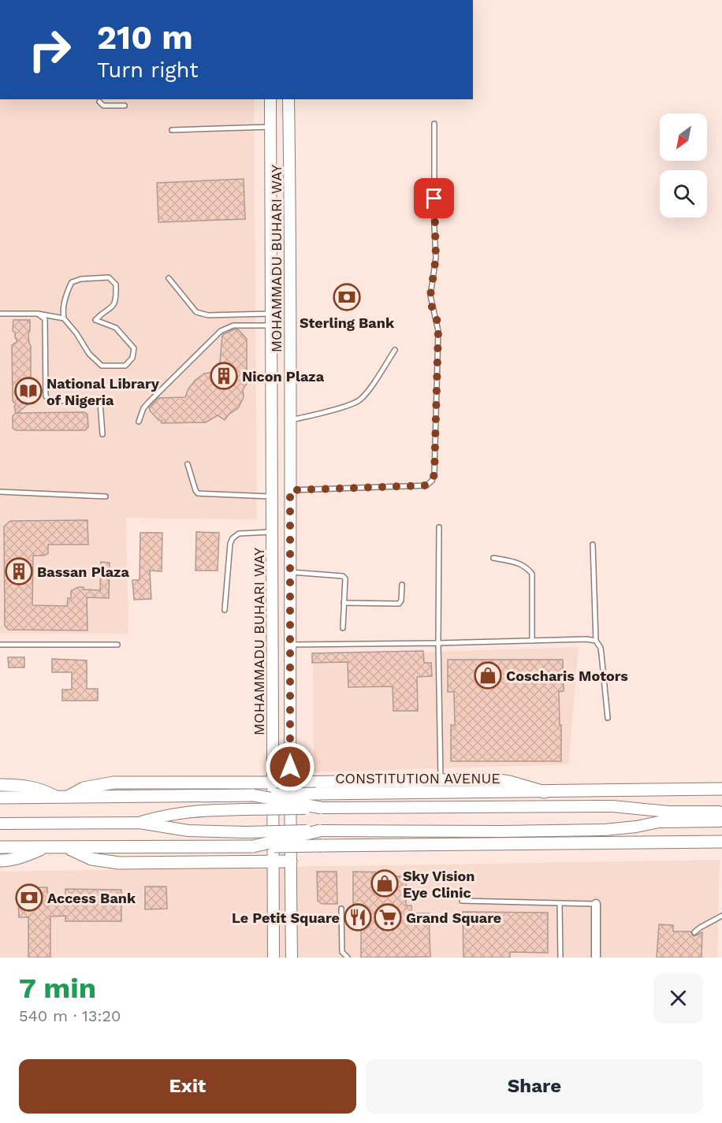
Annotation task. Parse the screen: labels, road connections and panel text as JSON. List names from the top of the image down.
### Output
{
  "streets": {
    "main road": ["MOHAMMADU BUHARI WAY", "CONSTITUTION AVENUE"]
  },
  "places": {
    "bank": ["Sterling Bank", "Access Bank"],
    "building": ["Nicon Plaza", "Bassan Plaza"],
    "library": ["National Library of Nigeria"],
    "shop": ["Coscharis Motors", "Sky Vision Eye Clinic"],
    "restaurant": ["Le Petit Square"],
    "supermarket": ["Grand Square"]
  },
  "north": "bottom left",
  "page": {
    "turn": ["210 m", "Turn right"],
    "heading": ["7 min", "540 m · 13:20"],
    "buttons": ["Exit", "Share"]
  }
}
